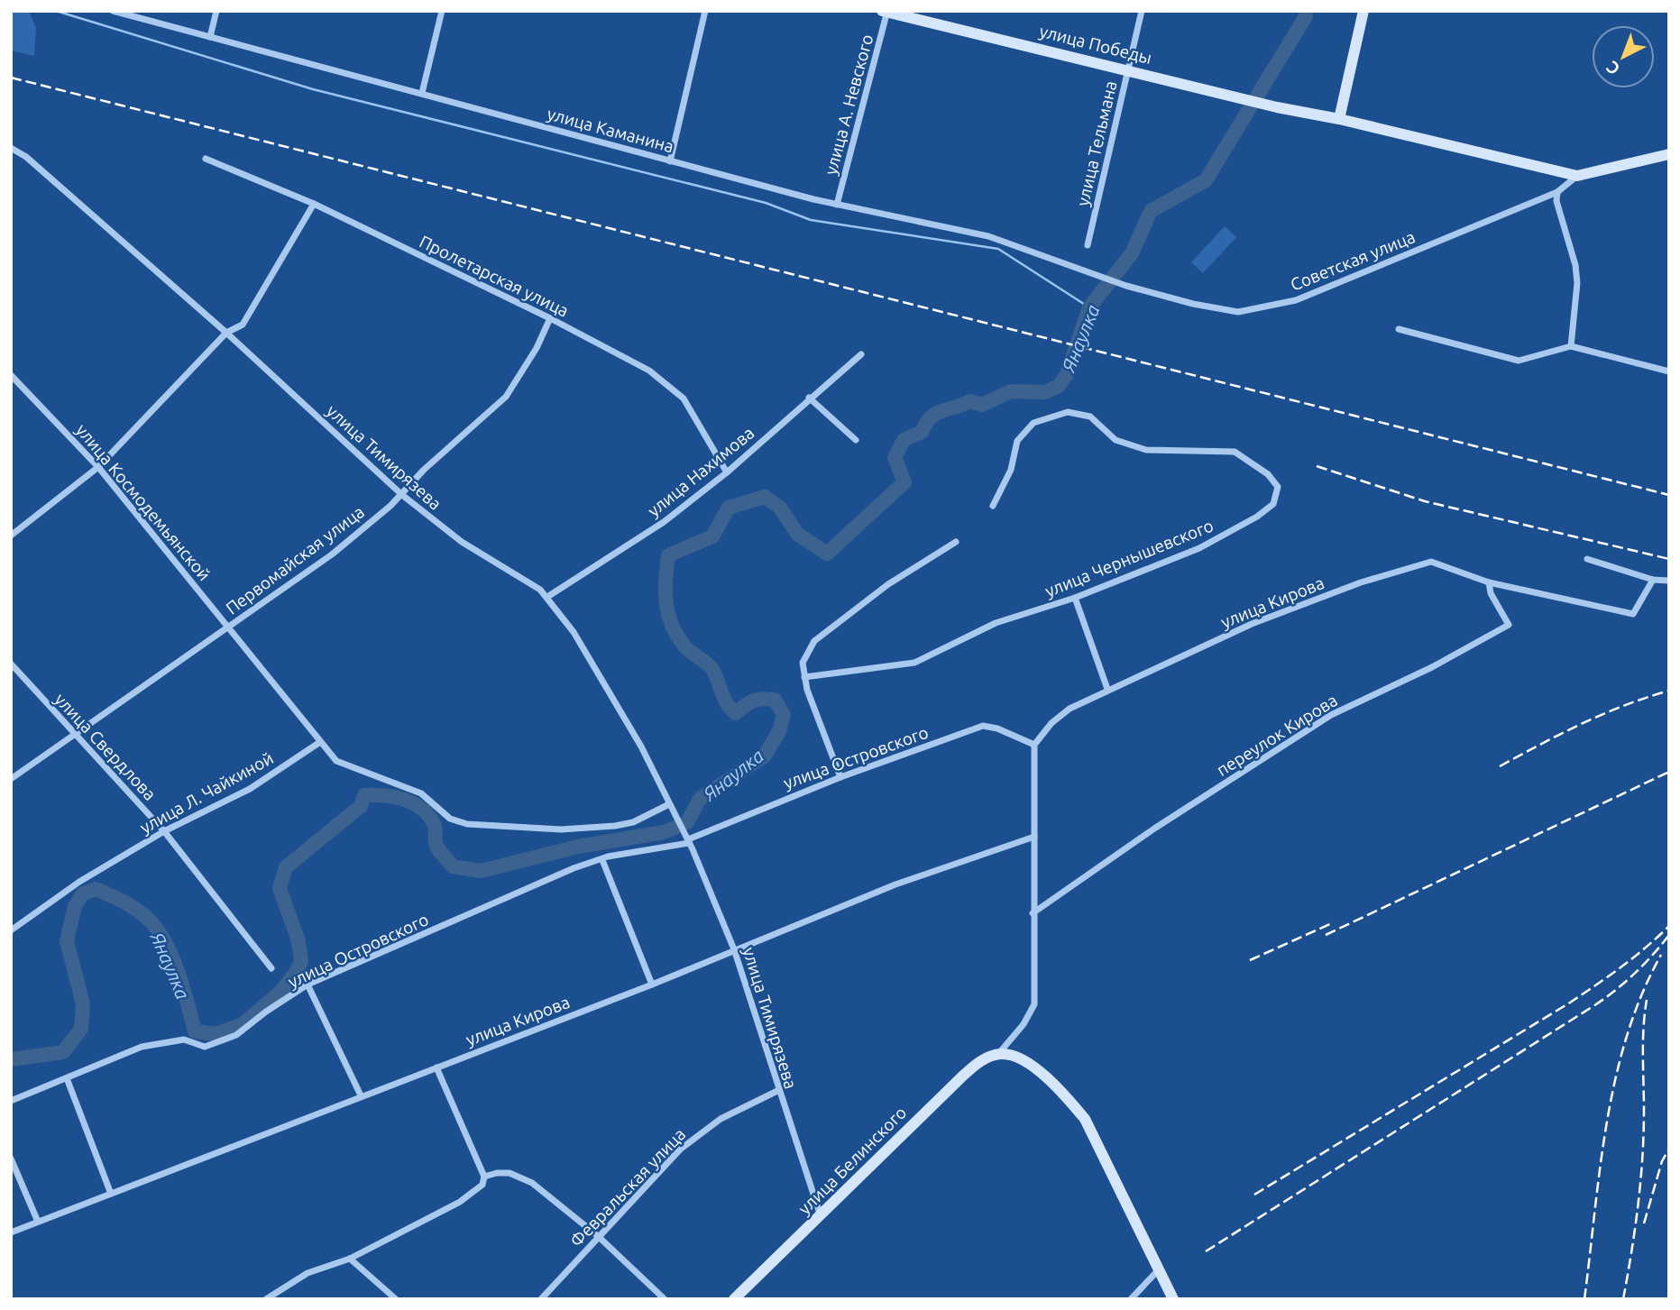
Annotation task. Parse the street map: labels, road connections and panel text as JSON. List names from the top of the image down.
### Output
{
  "streets": {
    "street": [
      "улица Победы",
      "улица А. Невского",
      "улица Каманина",
      "улица Тельмана",
      "Советская улица",
      "Пролетарская улица",
      "улица Тимирязева",
      "улица Нахимова",
      "улица Космодемьянской",
      "улица Чернышевского",
      "Первомайская улица",
      "улица Кирова",
      "переулок Кирова",
      "улица Свердлова",
      "улица Островского",
      "улица Л. Чайкиной",
      "улица Белинского",
      "Февральская улица"
    ]
  },
  "crossings": [
    ["улица Победы", "улица А. Невского"],
    ["улица Победы", "улица Тельмана"],
    ["улица А. Невского", "улица Каманина"],
    ["улица Каманина", "Советская улица"],
    ["Пролетарская улица", "улица Нахимова"],
    ["Пролетарская улица", "Первомайская улица"],
    ["улица Тимирязева", "улица Нахимова"],
    ["улица Тимирязева", "Первомайская улица"],
    ["улица Тимирязева", "улица Кирова"],
    ["улица Тимирязева", "улица Островского"],
    ["улица Тимирязева", "улица Белинского"],
    ["улица Тимирязева", "Февральская улица"],
    ["улица Космодемьянской", "Первомайская улица"],
    ["улица Космодемьянской", "улица Л. Чайкиной"],
    ["Первомайская улица", "улица Свердлова"],
    ["улица Кирова", "переулок Кирова"],
    ["улица Кирова", "улица Островского"],
    ["улица Свердлова", "улица Л. Чайкиной"]
  ],
  "water": ["Янаулка"],
  "north": "bottom left"
}
